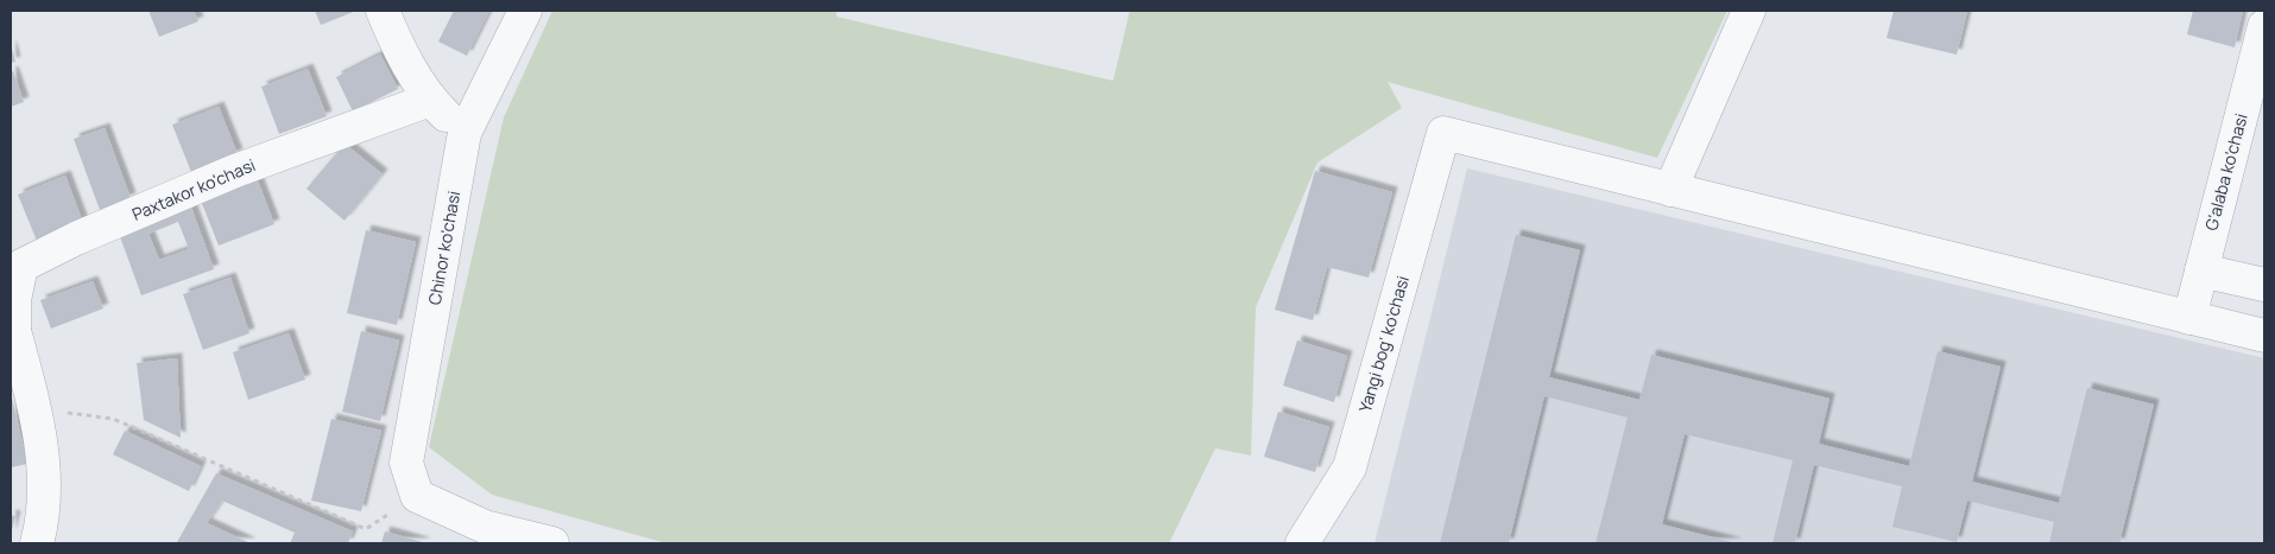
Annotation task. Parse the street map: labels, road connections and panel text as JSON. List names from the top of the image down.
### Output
{
  "streets": {
    "street": [
      "G'alaba ko'chasi",
      "Paxtakor ko'chasi",
      "Chinor ko'chasi",
      "Yangi bog' ko'chasi"
    ]
  }
}
